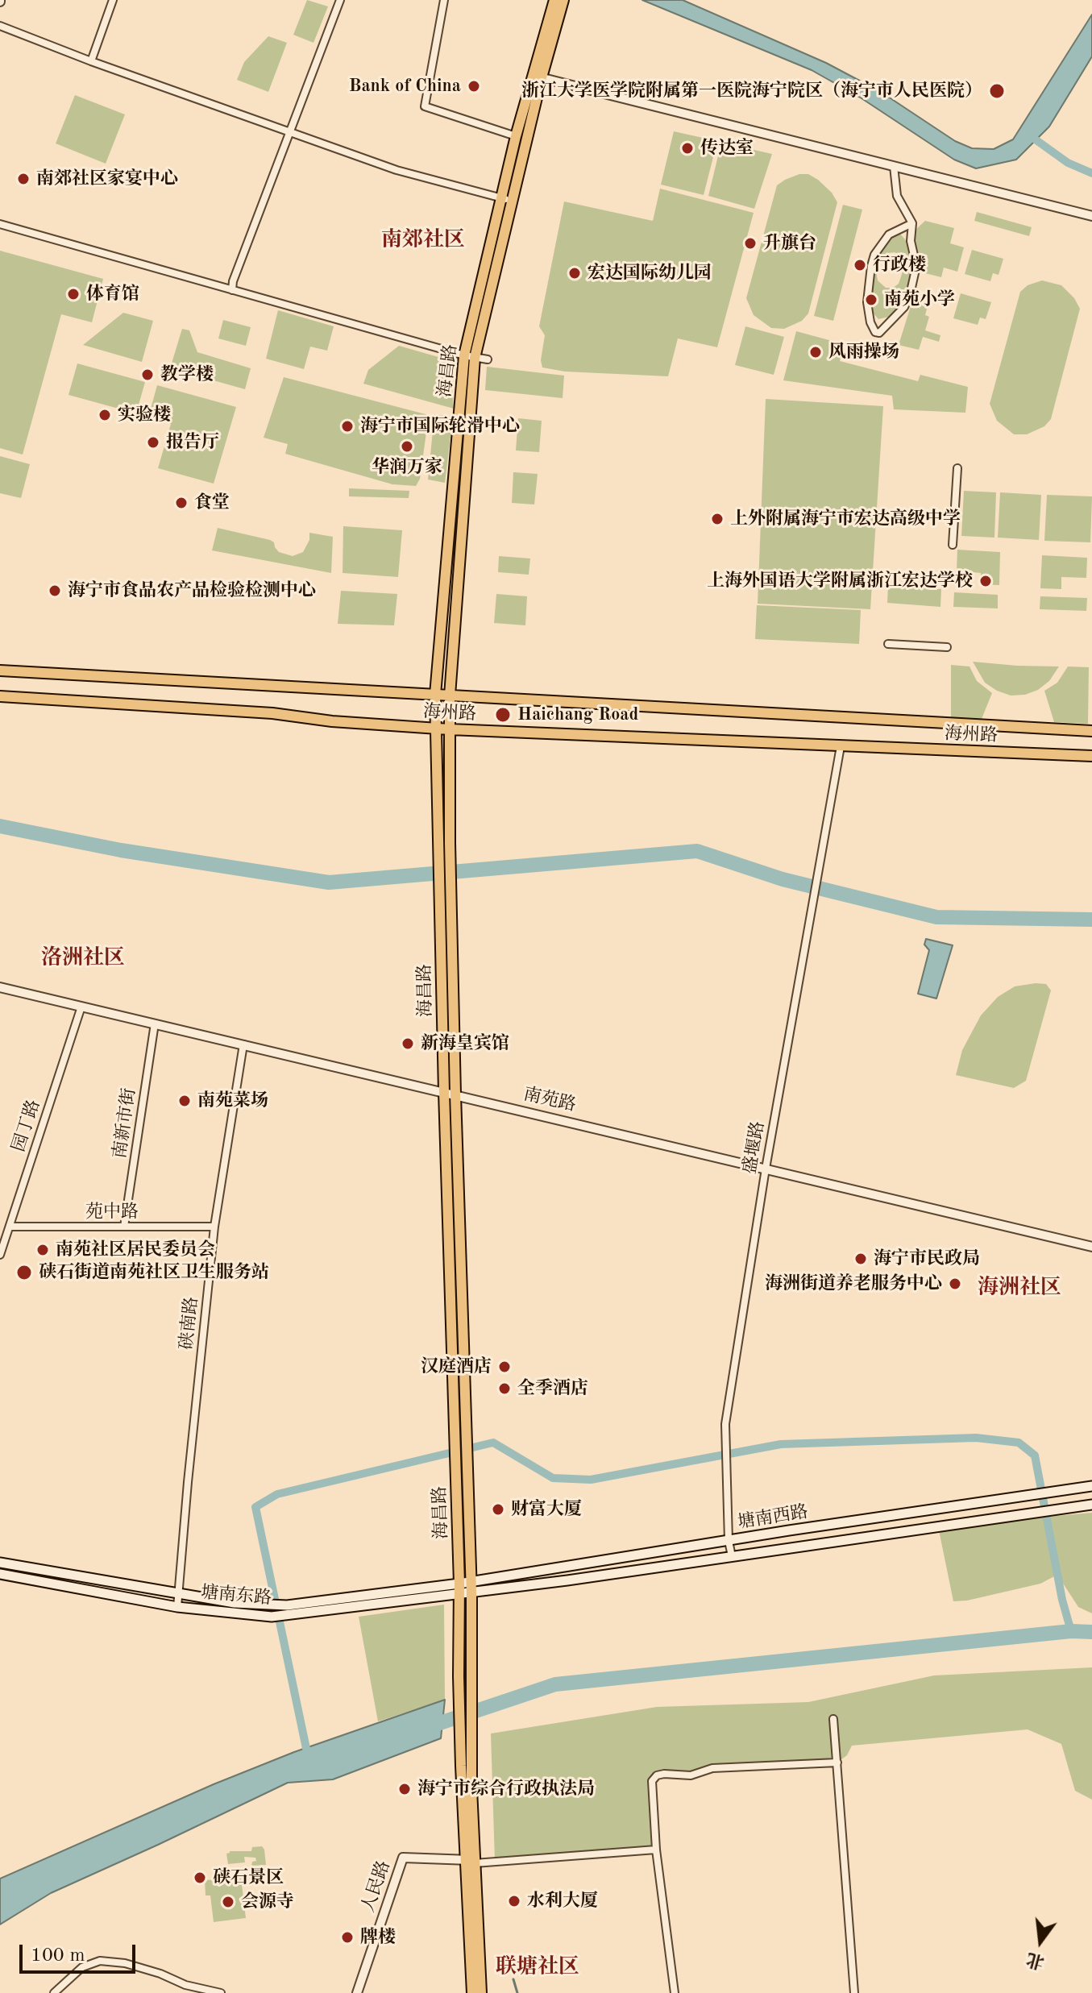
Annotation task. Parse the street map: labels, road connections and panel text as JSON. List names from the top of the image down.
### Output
{
  "streets": {
    "main road": [
      "海昌路",
      "海州路",
      "塘南西路",
      "塘南东路"
    ],
    "street": [
      "南苑路",
      "南新市街",
      "园丁路",
      "盛堰路",
      "苑中路",
      "硖南路",
      "人民路"
    ]
  },
  "crossings": [
    ["海昌路", "海州路"],
    ["海昌路", "南苑路"],
    ["海昌路", "塘南西路"],
    ["海昌路", "塘南东路"],
    ["海昌路", "人民路"],
    ["海州路", "盛堰路"],
    ["南苑路", "南新市街"],
    ["南苑路", "园丁路"],
    ["南苑路", "盛堰路"],
    ["南苑路", "硖南路"],
    ["南新市街", "苑中路"],
    ["园丁路", "苑中路"],
    ["盛堰路", "塘南西路"],
    ["苑中路", "硖南路"],
    ["硖南路", "塘南东路"],
    ["塘南西路", "塘南东路"]
  ],
  "districts": [
    "南郊社区",
    "洛洲社区",
    "海洲社区",
    "联塘社区"
  ],
  "places": [
    "Bank of China",
    "浙江大学医学院附属第一医院海宁院区（海宁市人民医院）",
    "传达室",
    "南郊社区家宴中心",
    "升旗台",
    "行政楼",
    "宏达国际幼儿园",
    "体育馆",
    "南苑小学",
    "风雨操场",
    "教学楼",
    "实验楼",
    "海宁市国际轮滑中心",
    "报告厅",
    "华润万家",
    "食堂",
    "上外附属海宁市宏达高级中学",
    "上海外国语大学附属浙江宏达学校",
    "海宁市食品农产品检验检测中心",
    "Haichang Road",
    "新海皇宾馆",
    "南苑菜场",
    "南苑社区居民委员会",
    "海宁市民政局",
    "硖石街道南苑社区卫生服务站",
    "海洲街道养老服务中心",
    "汉庭酒店",
    "全季酒店",
    "财富大厦",
    "海宁市综合行政执法局",
    "硖石景区",
    "水利大厦",
    "会源寺",
    "牌楼"
  ],
  "scale_bar": "100 m",
  "north": "bottom"
}
